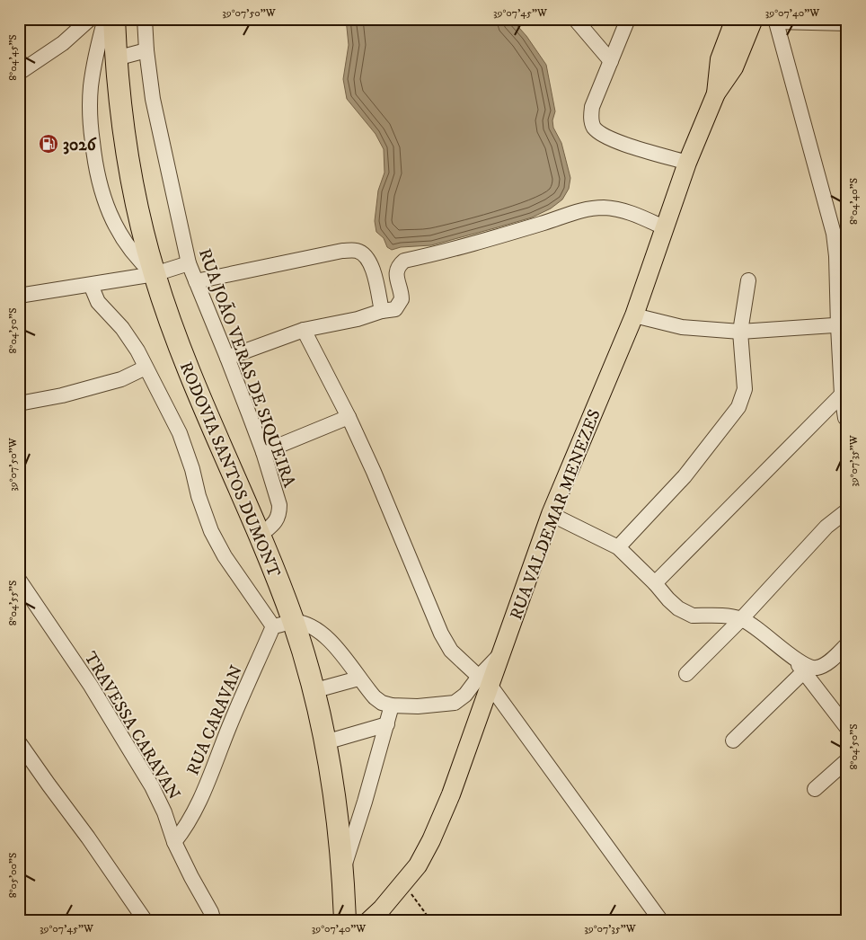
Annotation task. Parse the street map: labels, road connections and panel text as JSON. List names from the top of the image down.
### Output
{
  "streets": {
    "highway": ["RODOVIA SANTOS DUMONT"],
    "main road": ["RUA VALDEMAR MENEZES"],
    "street": ["RUA JOÃO VERAS DE SIQUEIRA", "RUA CARAVAN", "TRAVESSA CARAVAN"]
  },
  "crossings": [
    ["RUA JOÃO VERAS DE SIQUEIRA", "RODOVIA SANTOS DUMONT"],
    ["RODOVIA SANTOS DUMONT", "RUA CARAVAN"],
    ["RUA CARAVAN", "TRAVESSA CARAVAN"]
  ],
  "places": {
    "fuel station": ["3026"]
  },
  "coordinates": [
    "39°07'50\"W",
    "39°07'45\"W",
    "39°07'40\"W",
    "8°04'45\"S",
    "8°04'40\"S",
    "8°04'50\"S",
    "39°07'35\"W",
    "8°04'55\"S",
    "8°05'00\"S"
  ]
}
